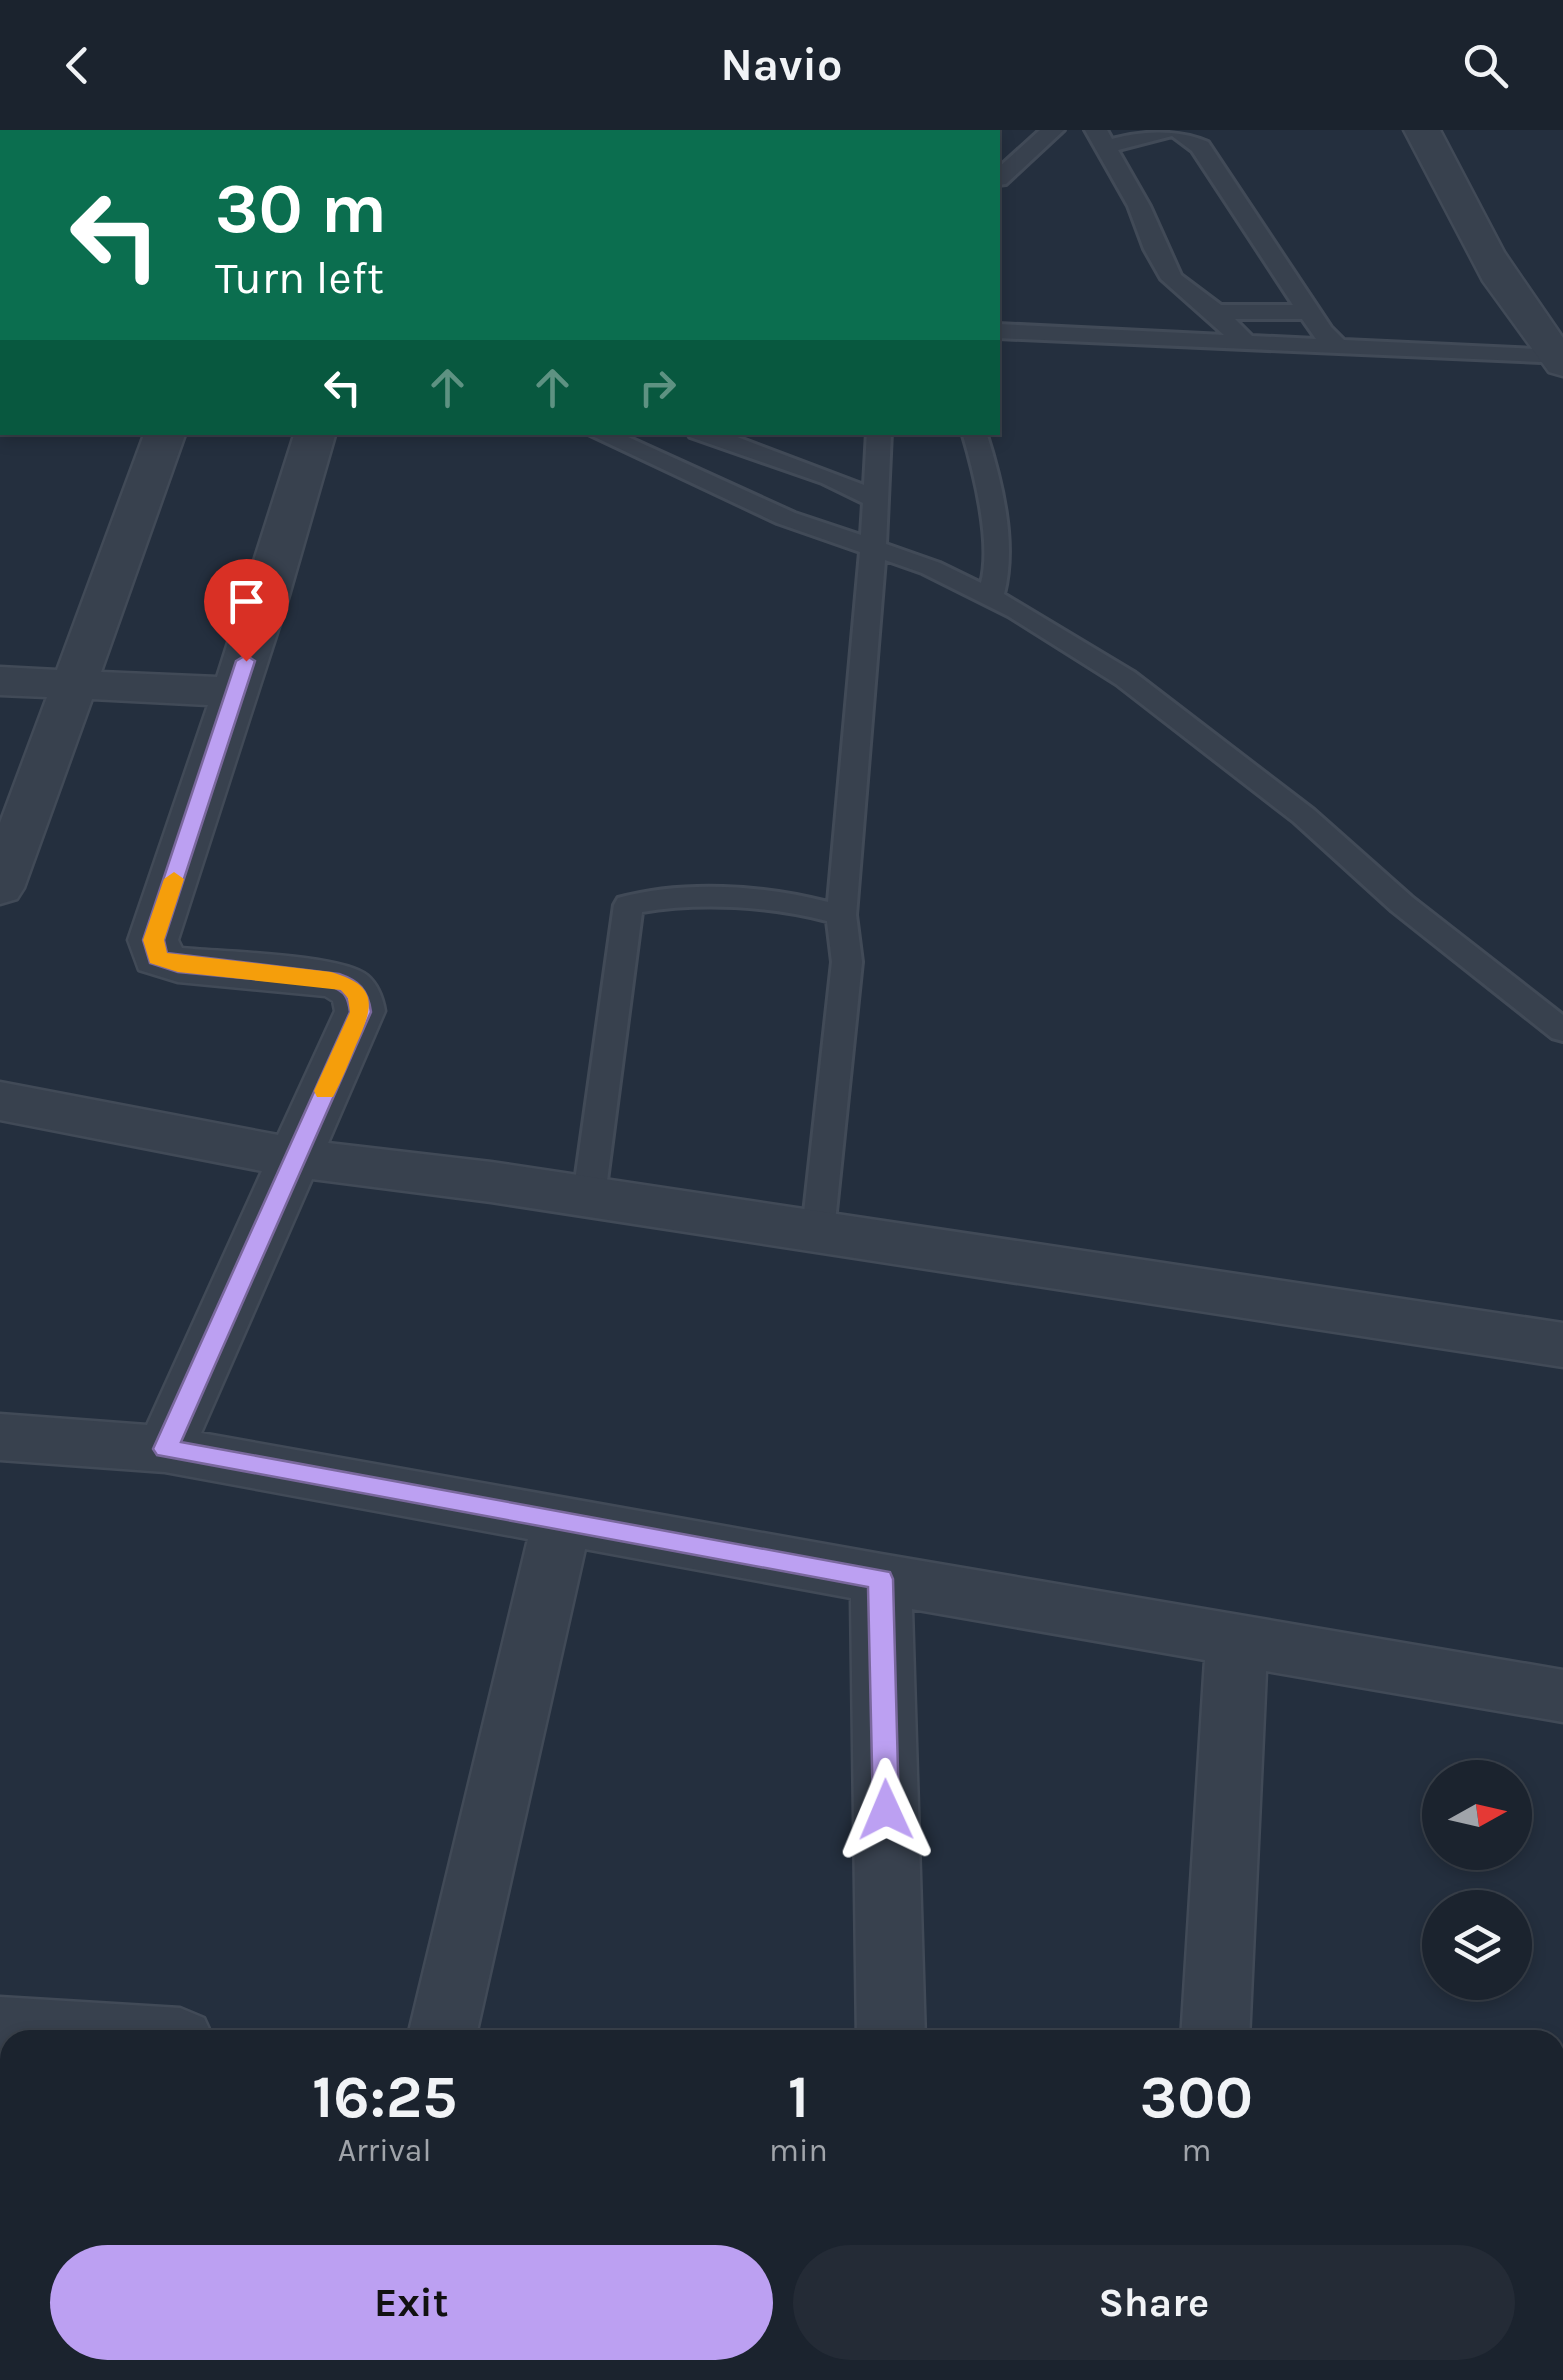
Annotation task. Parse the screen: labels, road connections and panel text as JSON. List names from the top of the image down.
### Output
{
  "north": "right",
  "page": {
    "header": "Navio",
    "turn": ["30 m", "Turn left"],
    "eta": [
      "16:25",
      "Arrival",
      "1",
      "min",
      "300",
      "m"
    ],
    "buttons": ["Exit", "Share"]
  }
}
